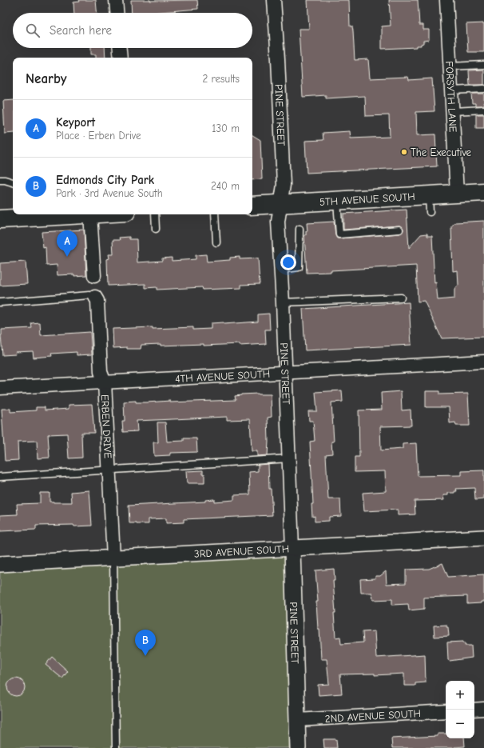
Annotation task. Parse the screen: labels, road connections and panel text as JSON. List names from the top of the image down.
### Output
{
  "streets": {
    "main road": ["5TH AVENUE SOUTH"],
    "street": [
      "FORSYTH LANE",
      "PINE STREET",
      "4TH AVENUE SOUTH",
      "ERBEN DRIVE",
      "3RD AVENUE SOUTH",
      "2ND AVENUE SOUTH"
    ]
  },
  "crossings": [
    ["FORSYTH LANE", "5TH AVENUE SOUTH"],
    ["PINE STREET", "5TH AVENUE SOUTH"],
    ["PINE STREET", "4TH AVENUE SOUTH"],
    ["PINE STREET", "3RD AVENUE SOUTH"],
    ["PINE STREET", "2ND AVENUE SOUTH"],
    ["4TH AVENUE SOUTH", "ERBEN DRIVE"],
    ["ERBEN DRIVE", "3RD AVENUE SOUTH"]
  ],
  "places": ["The Executive"],
  "page": {
    "search": "Search here",
    "heading": ["Nearby", "2 results"],
    "list": [
      {
        "mark": "A",
        "name": "Keyport",
        "note": "Place · Erben Drive",
        "value": "130 m"
      },
      {
        "mark": "B",
        "name": "Edmonds City Park",
        "note": "Park · 3rd Avenue South",
        "value": "240 m"
      }
    ],
    "pins": ["A", "B"],
    "map_buttons": ["+", "−"]
  }
}
